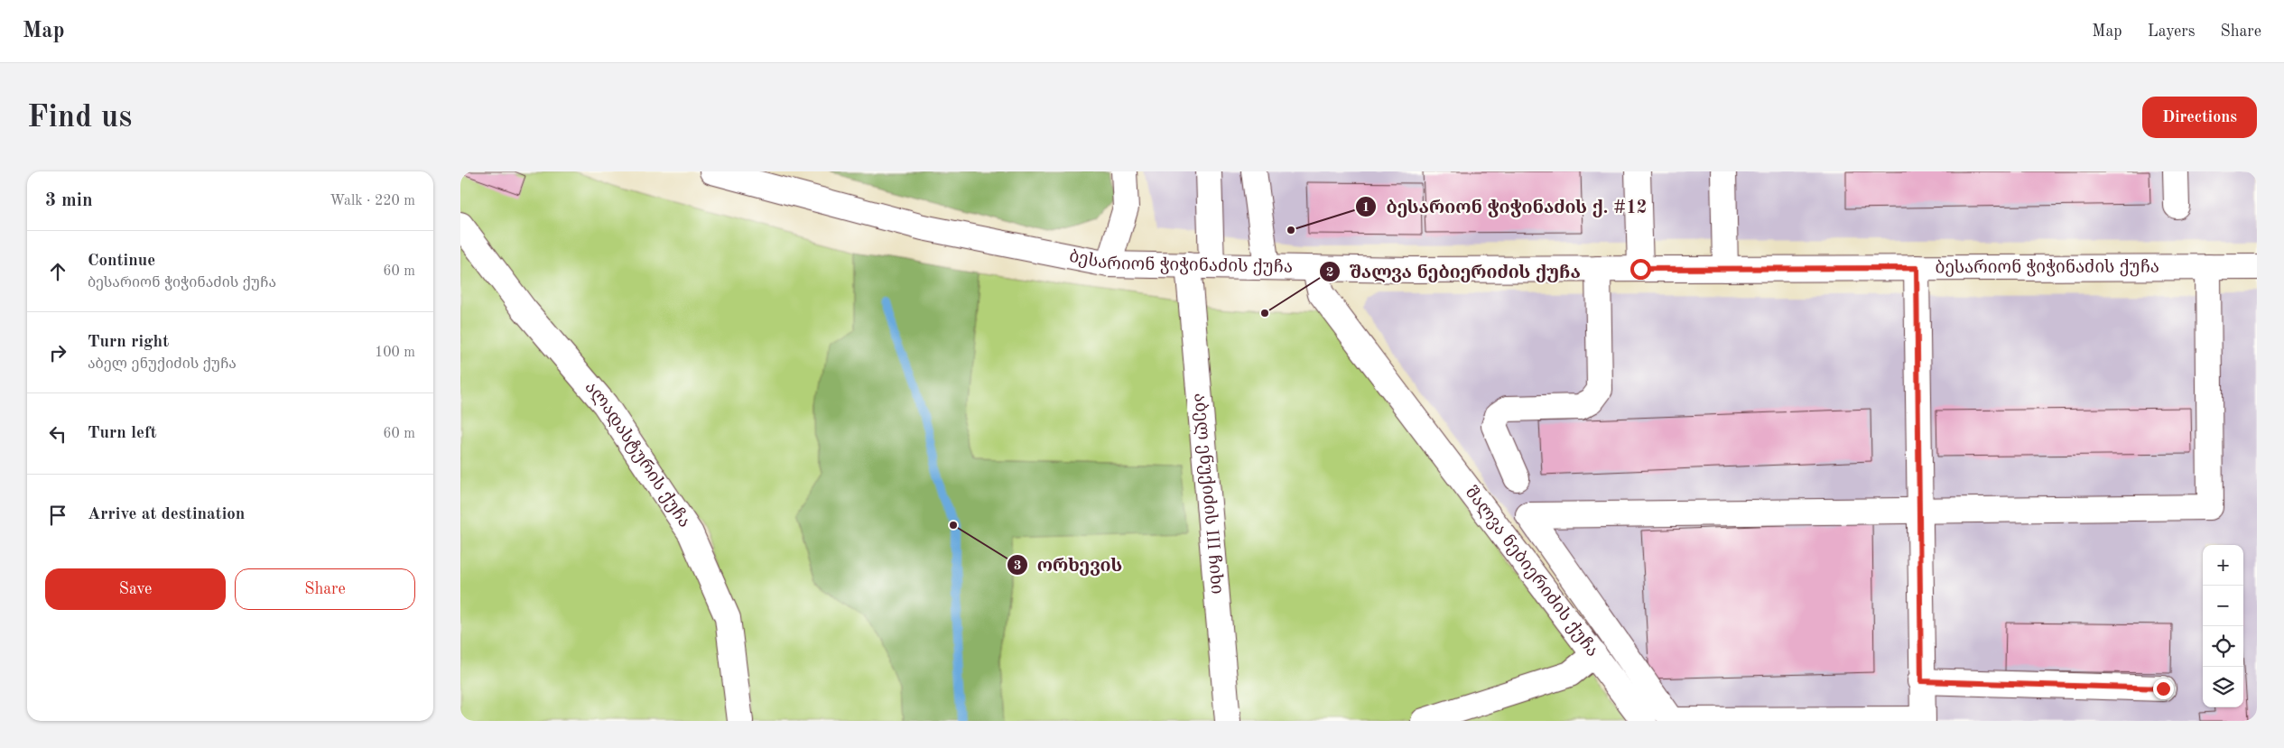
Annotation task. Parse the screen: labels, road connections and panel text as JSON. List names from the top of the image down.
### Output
{
  "streets": {
    "street": [
      "ბესარიონ ჭიჭინაძის ქუჩა",
      "ალადასტურის ქუჩა",
      "აბელ ენუქიძის III ჩიხი",
      "შალვა ნებიერიძის ქუჩა"
    ]
  },
  "crossings": [
    ["ბესარიონ ჭიჭინაძის ქუჩა", "აბელ ენუქიძის III ჩიხი"],
    ["ბესარიონ ჭიჭინაძის ქუჩა", "შალვა ნებიერიძის ქუჩა"]
  ],
  "places": ["ბესარიონ ჭიჭინაძის ქ. #12", "შალვა ნებიერიძის ქუჩა", "ორხევის"],
  "page": {
    "header": "Map",
    "nav": ["Map", "Layers", "Share"],
    "buttons": [
      "Directions",
      ["Save", "Share"]
    ],
    "title": "Find us",
    "heading": ["3 min", "Walk · 220 m"],
    "list": [
      ["Continue", "ბესარიონ ჭიჭინაძის ქუჩა", "60 m"],
      ["Turn right", "აბელ ენუქიძის ქუჩა", "100 m"],
      ["Turn left", "60 m"],
      "Arrive at destination"
    ],
    "map_buttons": ["+", "−"]
  }
}
